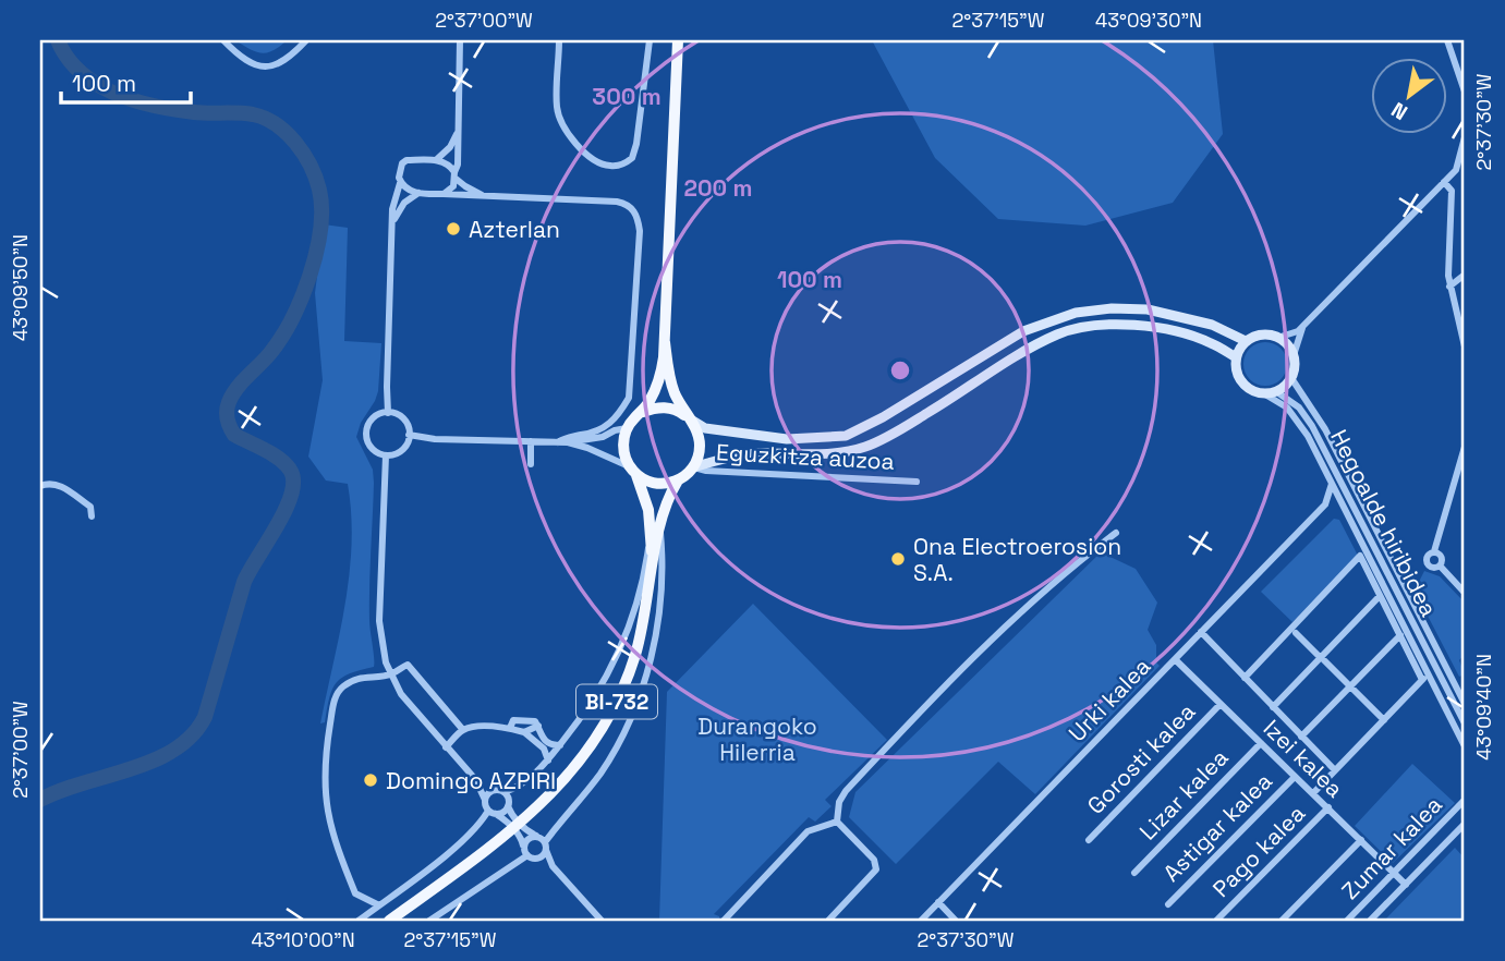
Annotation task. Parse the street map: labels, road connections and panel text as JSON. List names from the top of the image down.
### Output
{
  "streets": {
    "main road": ["BI-732"],
    "street": [
      "Eguzkitza auzoa",
      "Hegoalde hiribidea",
      "Urki kalea",
      "Gorosti kalea",
      "Izei kalea",
      "Lizar kalea",
      "Astigar kalea",
      "Zumar kalea",
      "Pago kalea"
    ]
  },
  "crossings": [
    ["Eguzkitza auzoa", "BI-732"],
    ["Urki kalea", "Izei kalea"],
    ["Gorosti kalea", "Izei kalea"],
    ["Izei kalea", "Lizar kalea"],
    ["Izei kalea", "Astigar kalea"],
    ["Izei kalea", "Zumar kalea"],
    ["Izei kalea", "Pago kalea"]
  ],
  "parks": ["Durangoko Hilerria"],
  "places": ["Azterlan", "Ona Electroerosion S.A.", "Domingo AZPIRI"],
  "scale_bar": "100 m",
  "north": "bottom left",
  "coordinates": [
    "2°37'00\"W",
    "2°37'15\"W",
    "43°09'30\"N",
    "2°37'30\"W",
    "43°09'50\"N",
    "43°09'40\"N",
    "43°10'00\"N"
  ],
  "rings": ["300 m", "200 m", "100 m"]
}
